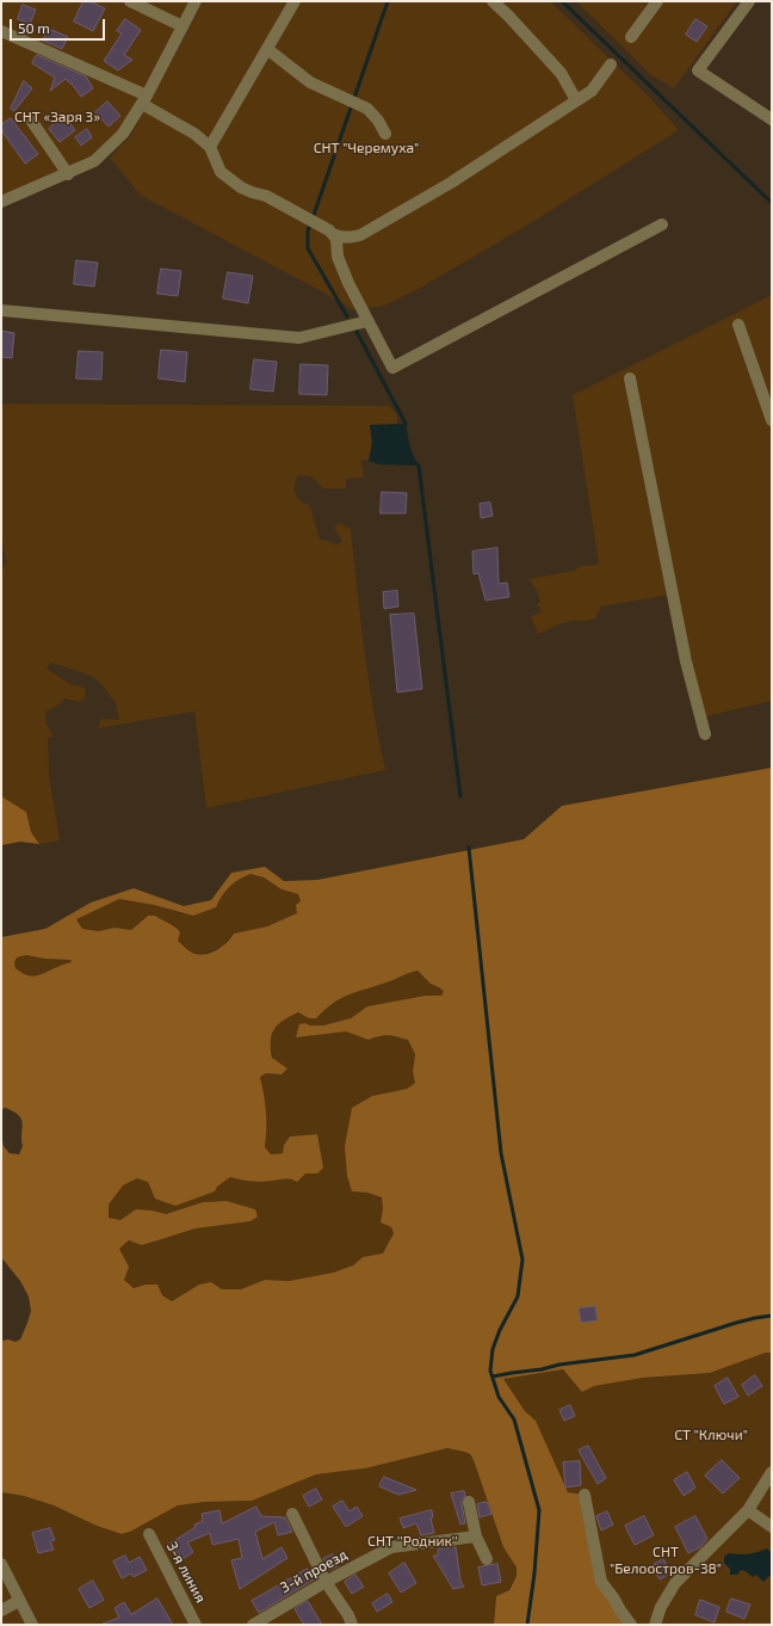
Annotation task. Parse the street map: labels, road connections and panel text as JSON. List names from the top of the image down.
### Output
{
  "streets": {
    "street": ["3-й проезд", "3-я линия"]
  },
  "parks": [
    "СНТ «Заря 3»",
    "СНТ \"Черемуха\"",
    "СТ \"Ключи\"",
    "СНТ ''Родник''",
    "СНТ \"Белоостров-38\""
  ],
  "scale_bar": "50 m"
}
